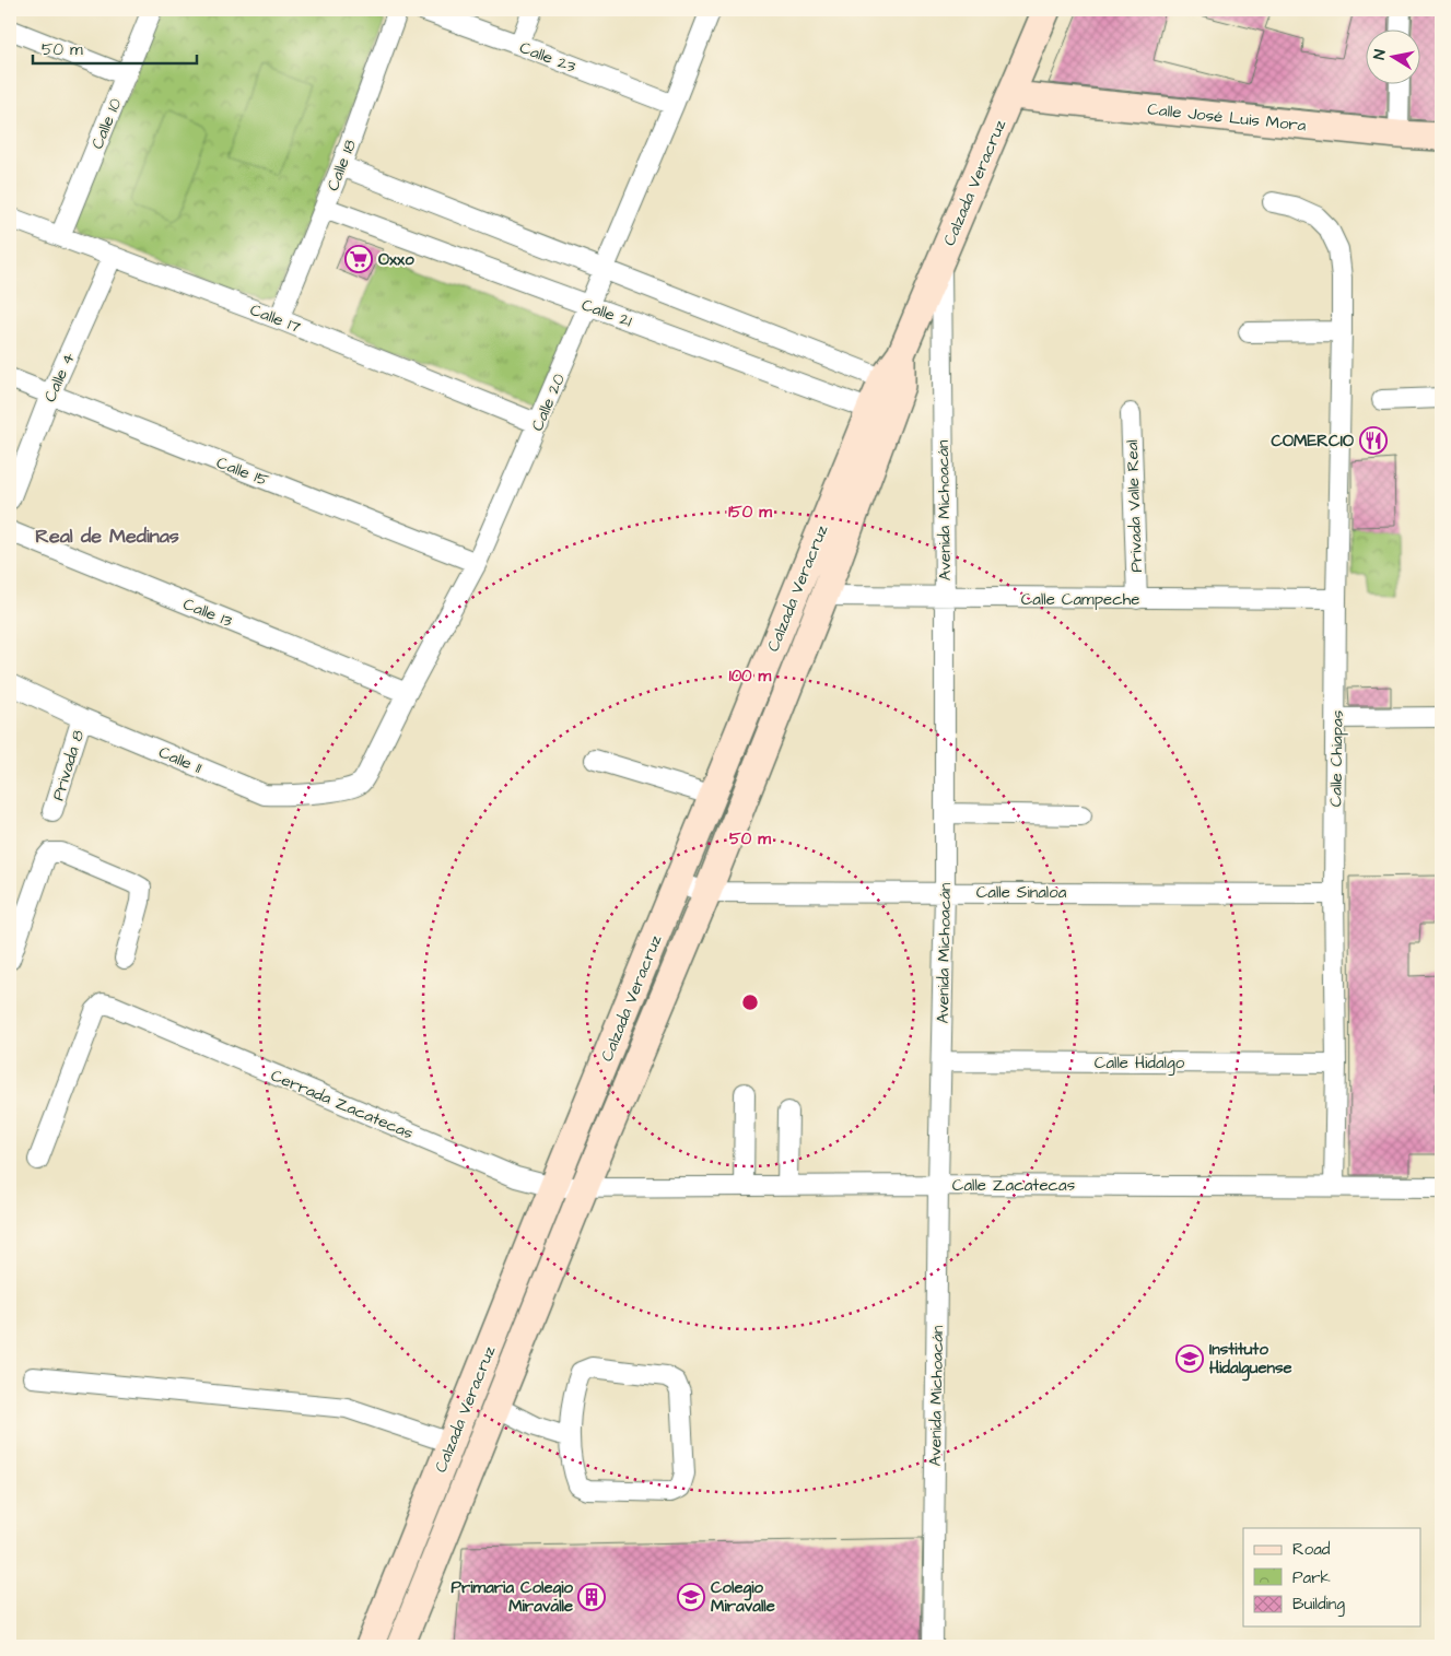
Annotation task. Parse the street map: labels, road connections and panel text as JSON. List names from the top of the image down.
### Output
{
  "streets": {
    "street": [
      "Calle 23",
      "Calle José Luis Mora",
      "Calle 10",
      "Calle 18",
      "Calzada Veracruz",
      "Calle 21",
      "Calle 17",
      "Calle 4",
      "Calle 20",
      "Calle 15",
      "Privada Valle Real",
      "Avenida Michoacán",
      "Calle Campeche",
      "Calle 13",
      "Calle Chiapas",
      "Calle 11",
      "Privada 8",
      "Calle Sinaloa",
      "Calle Hidalgo",
      "Cerrada Zacatecas",
      "Calle Zacatecas"
    ]
  },
  "crossings": [
    ["Calle 23", "Calle 20"],
    ["Calle José Luis Mora", "Calzada Veracruz"],
    ["Calle 10", "Calle 17"],
    ["Calle 18", "Calle 21"],
    ["Calle 18", "Calle 17"],
    ["Calzada Veracruz", "Calle 21"],
    ["Calzada Veracruz", "Avenida Michoacán"],
    ["Calzada Veracruz", "Calle Campeche"],
    ["Calzada Veracruz", "Calle Sinaloa"],
    ["Calzada Veracruz", "Cerrada Zacatecas"],
    ["Calzada Veracruz", "Calle Zacatecas"],
    ["Calle 21", "Calle 20"],
    ["Calle 17", "Calle 4"],
    ["Calle 17", "Calle 20"],
    ["Calle 4", "Calle 15"],
    ["Calle 20", "Calle 15"],
    ["Calle 20", "Calle 13"],
    ["Calle 20", "Calle 11"],
    ["Privada Valle Real", "Calle Campeche"],
    ["Avenida Michoacán", "Calle Campeche"],
    ["Avenida Michoacán", "Calle Sinaloa"],
    ["Avenida Michoacán", "Calle Hidalgo"],
    ["Avenida Michoacán", "Calle Zacatecas"],
    ["Calle Campeche", "Calle Chiapas"],
    ["Calle Chiapas", "Calle Sinaloa"],
    ["Calle Chiapas", "Calle Hidalgo"],
    ["Calle Chiapas", "Calle Zacatecas"],
    ["Calle 11", "Privada 8"],
    ["Cerrada Zacatecas", "Calle Zacatecas"]
  ],
  "districts": ["Real de Medinas"],
  "places": {
    "supermarket": ["Oxxo"],
    "restaurant": ["COMERCIO"],
    "school or university": ["Instituto Hidalguense", "Colegio Miravalle"],
    "building": ["Primaria Colegio Miravalle"]
  },
  "legend": ["Road", "Park", "Building"],
  "scale_bar": "50 m",
  "north": "left",
  "rings": ["150 m", "100 m", "50 m"]
}
